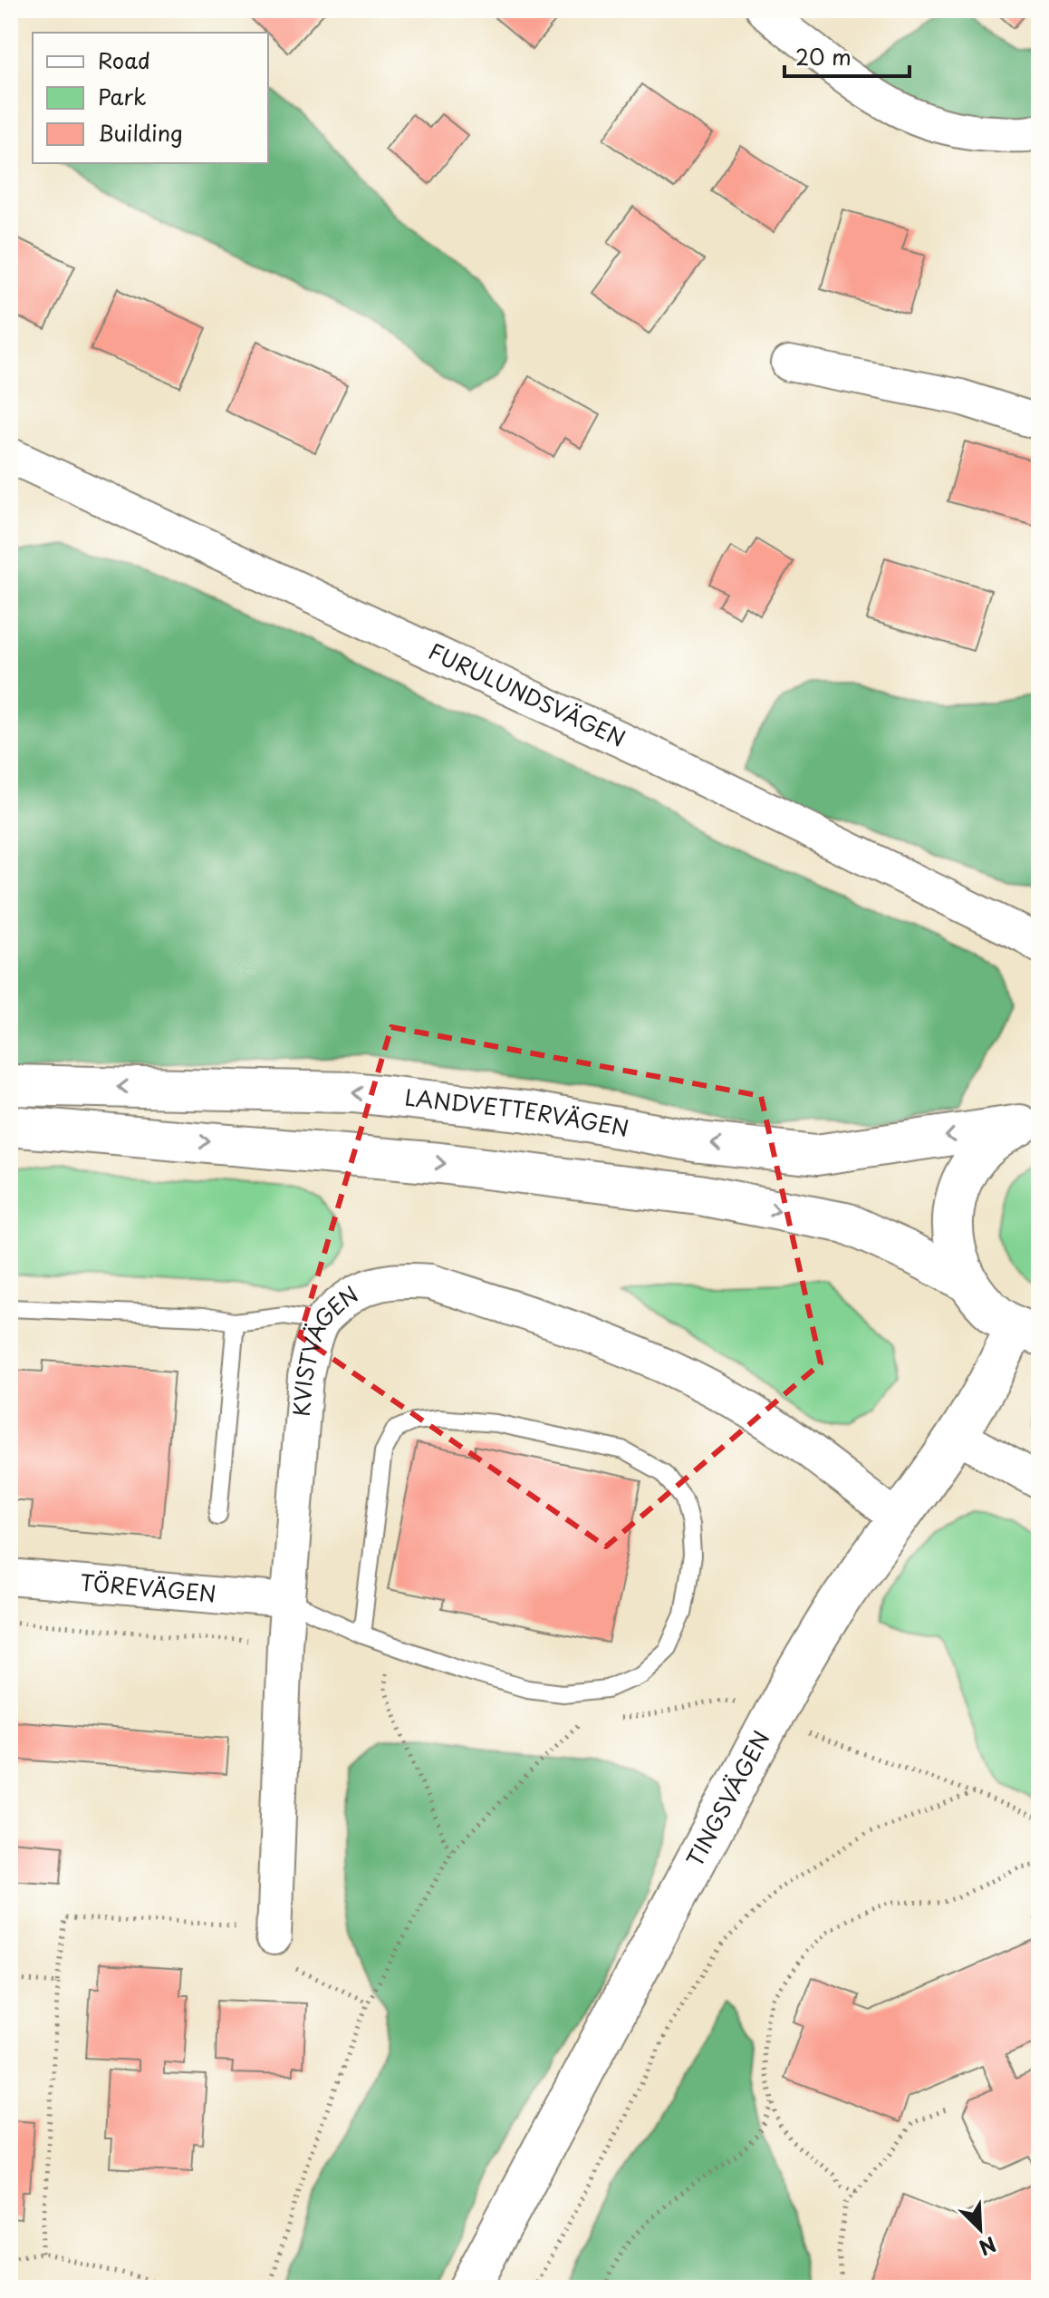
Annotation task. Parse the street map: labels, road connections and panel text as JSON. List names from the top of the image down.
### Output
{
  "streets": {
    "street": [
      "FURULUNDSVÄGEN",
      "LANDVETTERVÄGEN",
      "KVISTVÄGEN",
      "TÖREVÄGEN",
      "TINGSVÄGEN"
    ]
  },
  "crossings": [
    ["KVISTVÄGEN", "TÖREVÄGEN"],
    ["KVISTVÄGEN", "TINGSVÄGEN"]
  ],
  "legend": ["Road", "Park", "Building"],
  "scale_bar": "20 m",
  "north": "bottom right"
}
